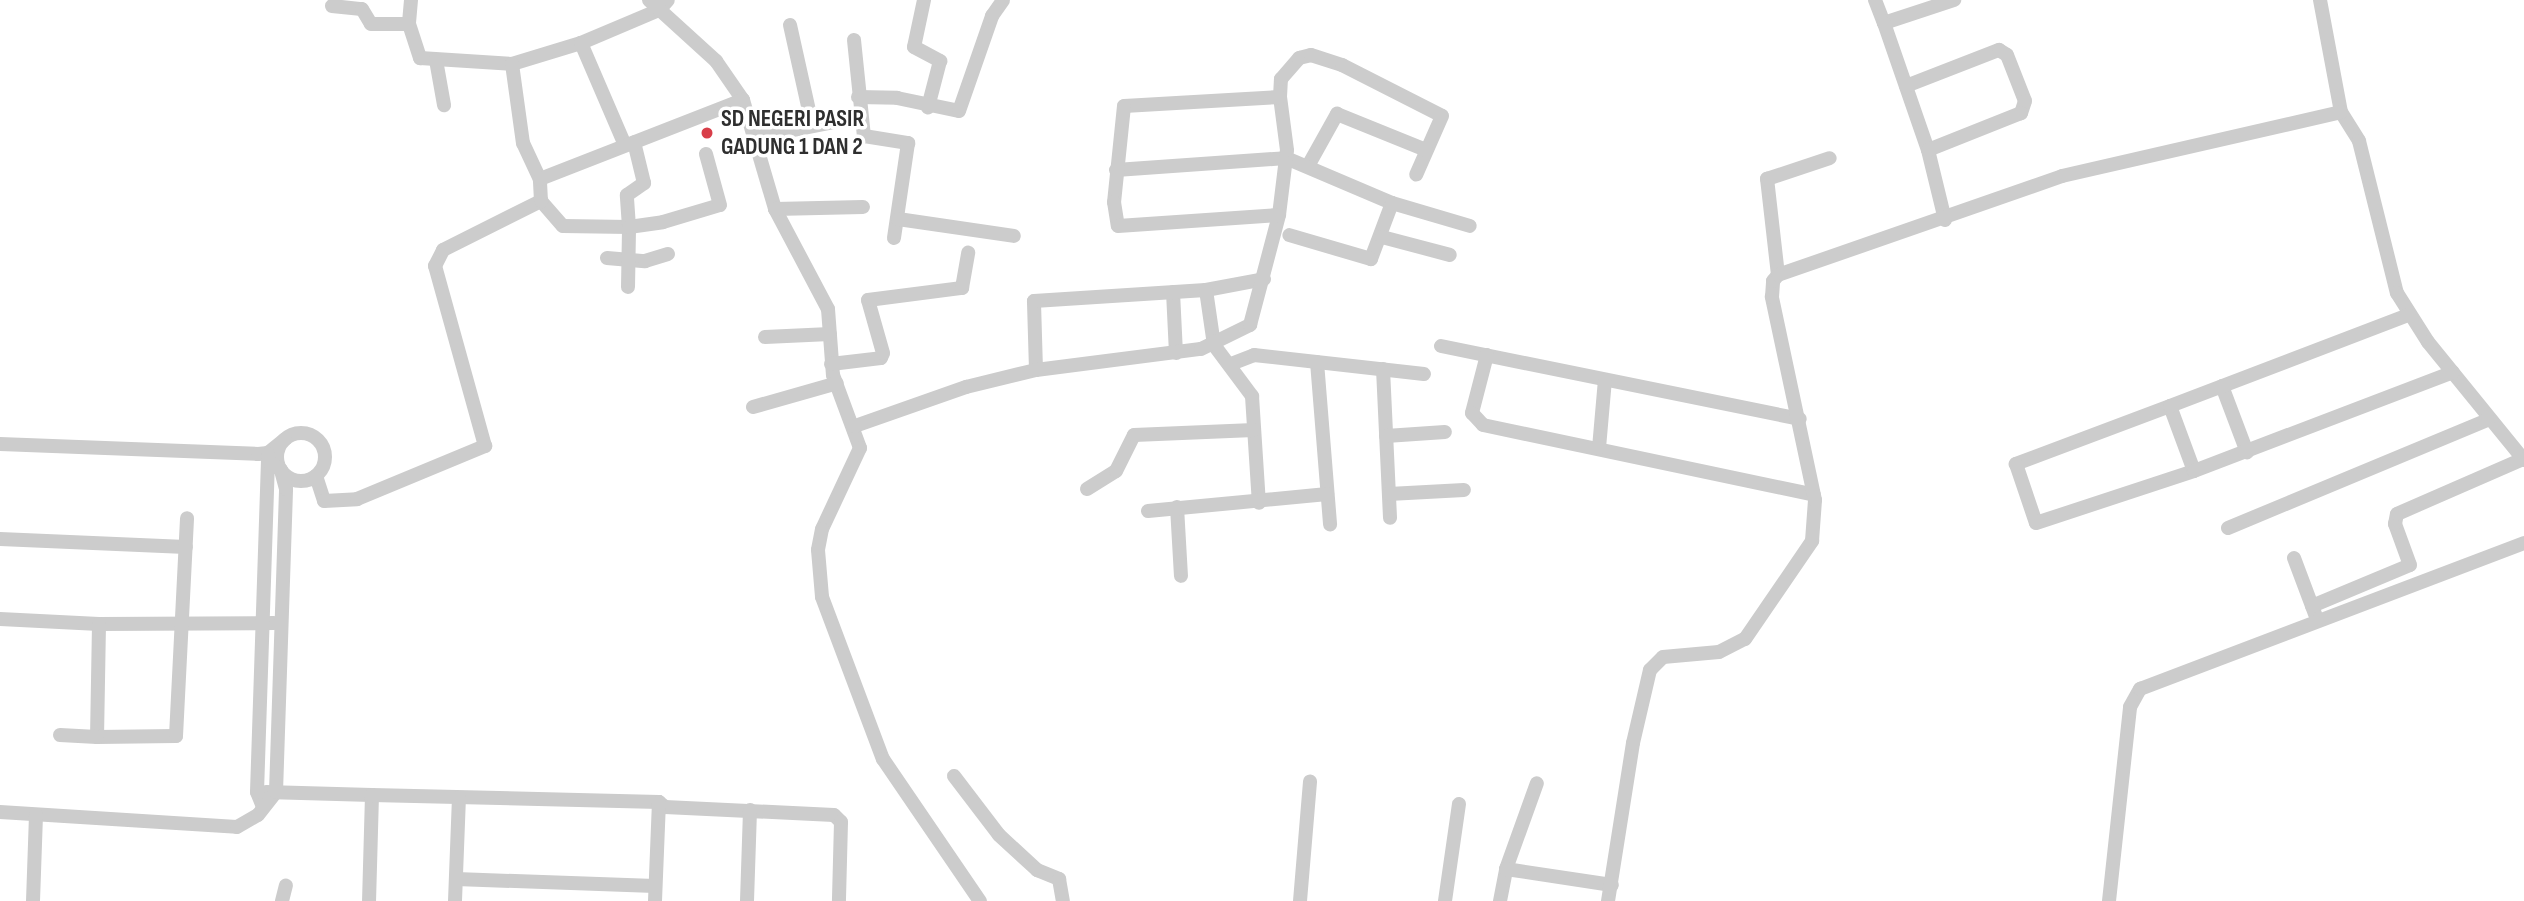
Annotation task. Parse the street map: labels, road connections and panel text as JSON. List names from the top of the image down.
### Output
{
  "places": ["SD NEGERI PASIR GADUNG 1 DAN 2"]
}
